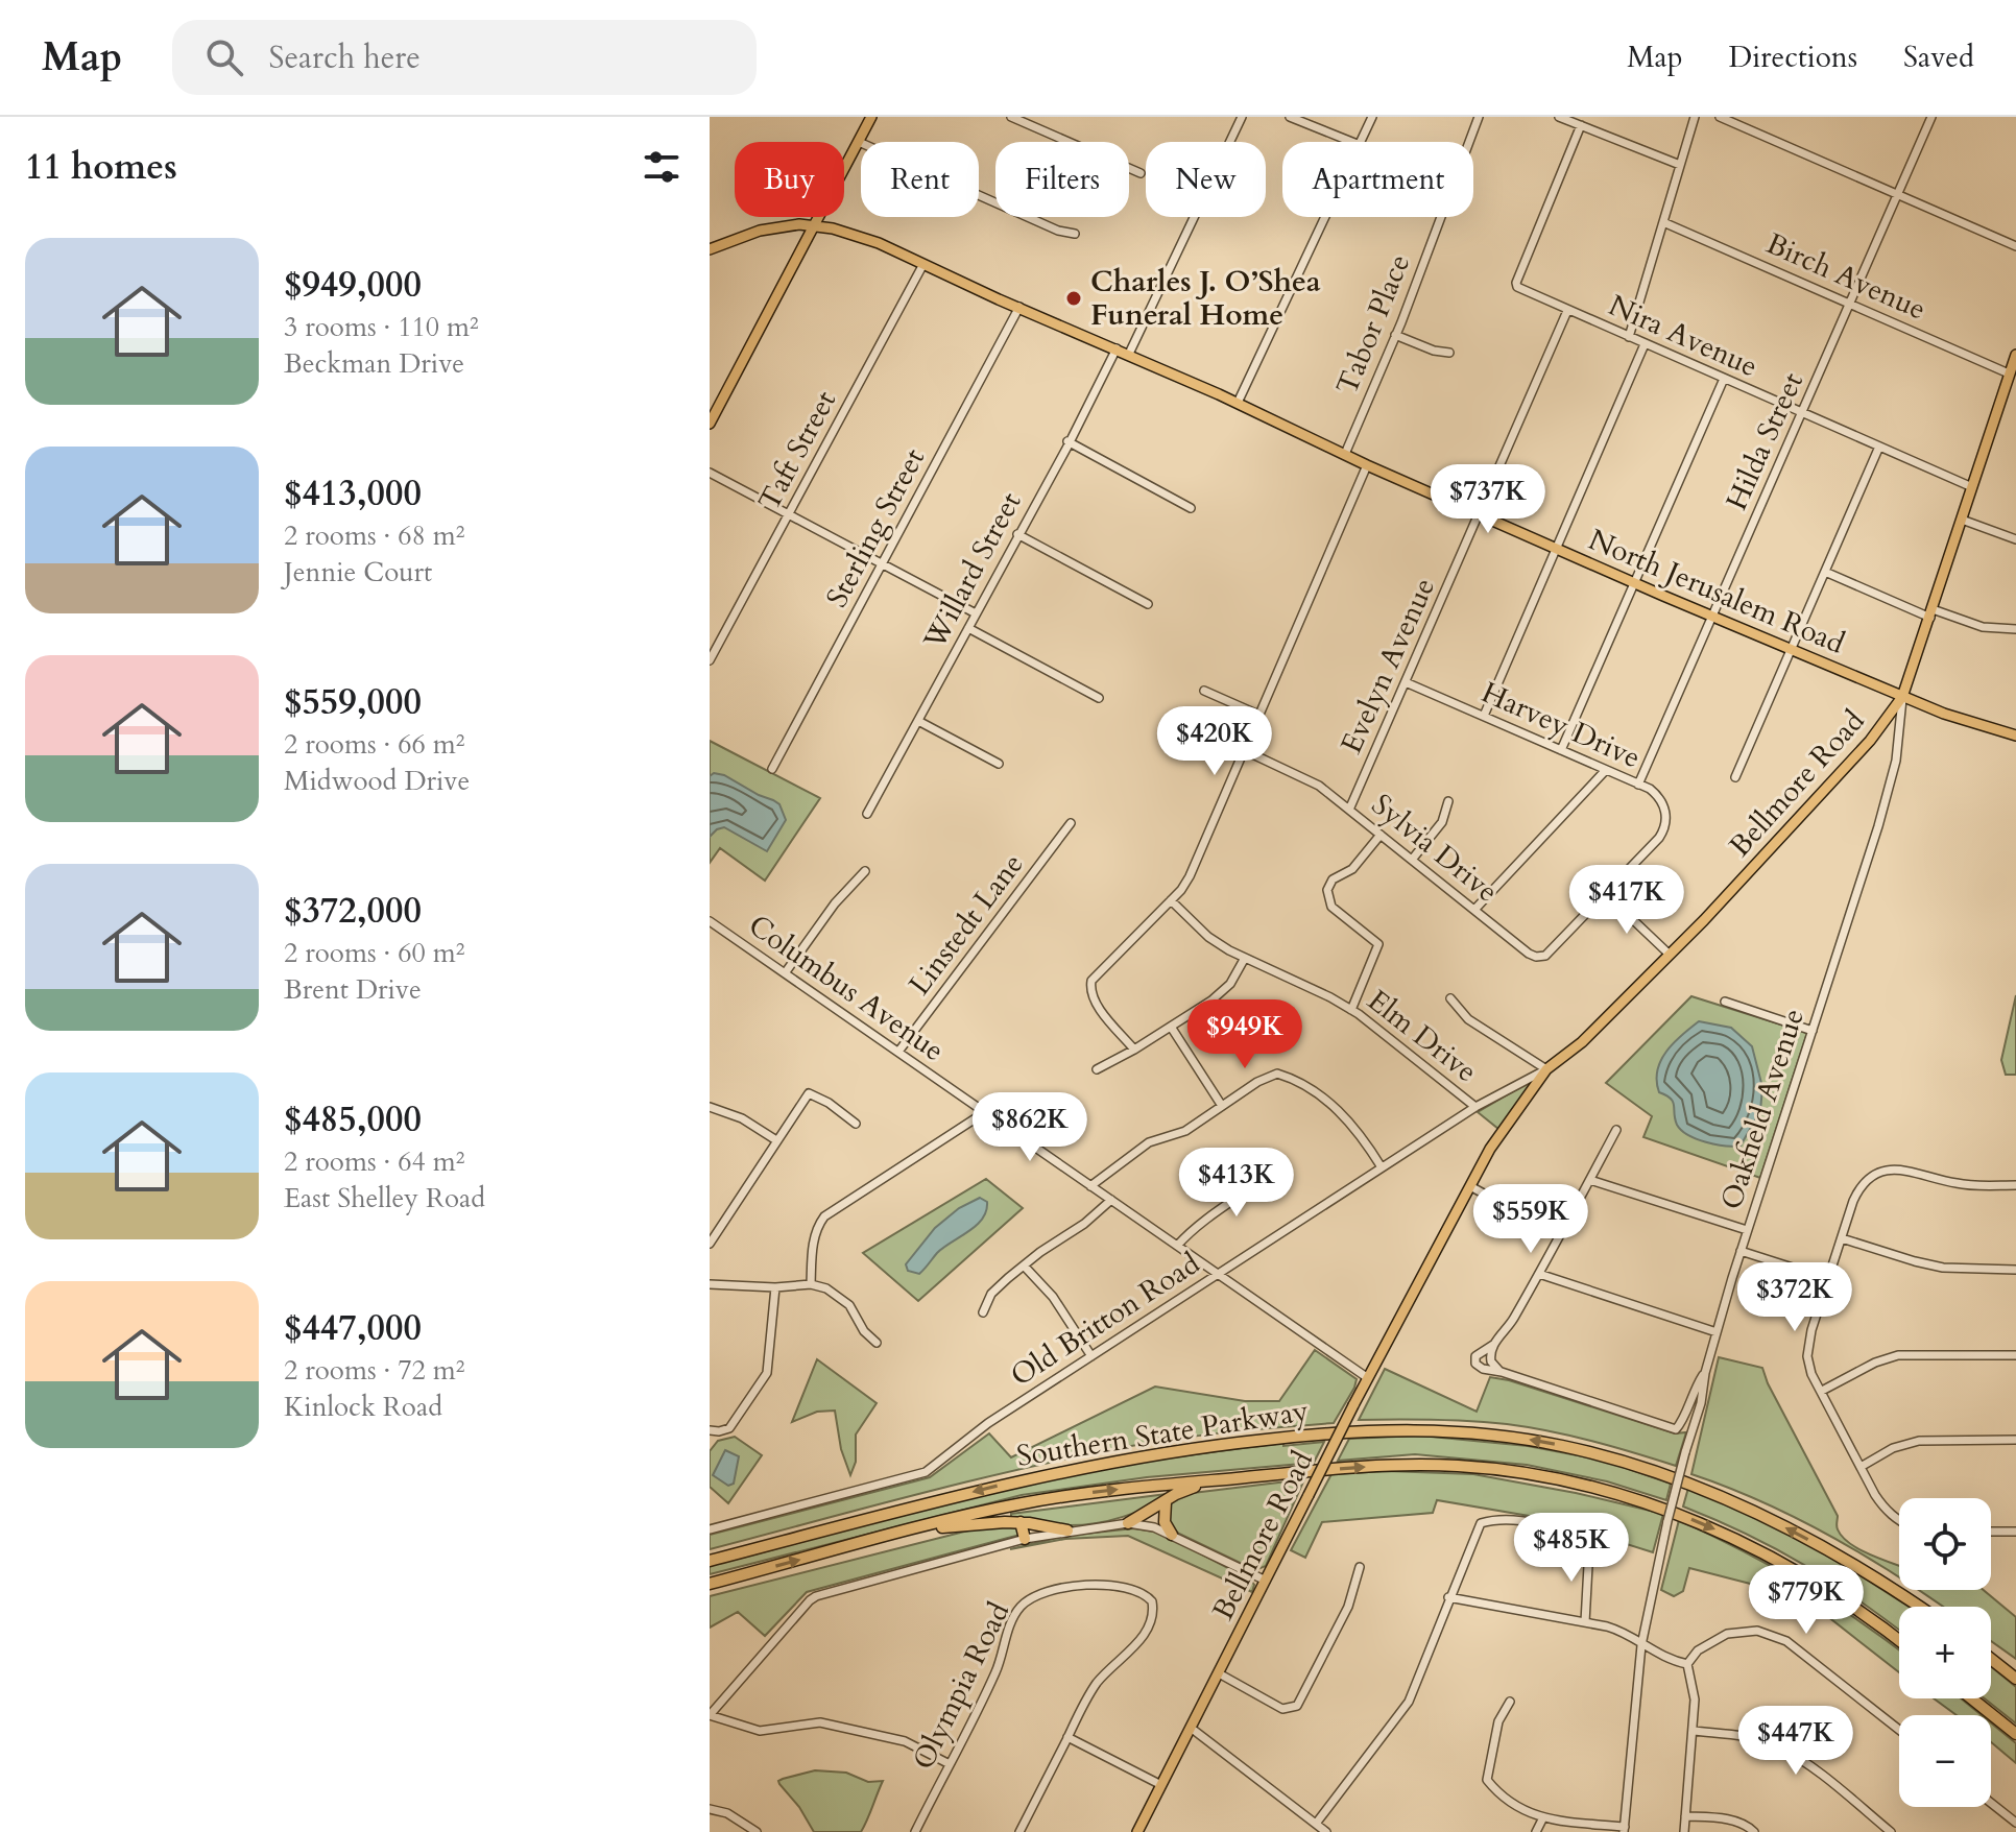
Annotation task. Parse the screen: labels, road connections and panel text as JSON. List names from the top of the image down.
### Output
{
  "streets": {
    "highway": ["Southern State Parkway"],
    "main road": ["North Jerusalem Road", "Bellmore Road"],
    "street": [
      "Birch Avenue",
      "Tabor Place",
      "Nira Avenue",
      "Hilda Street",
      "Taft Street",
      "Sterling Street",
      "Willard Street",
      "Evelyn Avenue",
      "Harvey Drive",
      "Sylvia Drive",
      "Linstedt Lane",
      "Columbus Avenue",
      "Elm Drive",
      "Oakfield Avenue",
      "Old Britton Road",
      "Olympia Road"
    ]
  },
  "crossings": [
    ["Birch Avenue", "Hilda Street"],
    ["Birch Avenue", "Bellmore Road"],
    ["Tabor Place", "North Jerusalem Road"],
    ["Nira Avenue", "Hilda Street"],
    ["Nira Avenue", "Evelyn Avenue"],
    ["Nira Avenue", "Bellmore Road"],
    ["Hilda Street", "North Jerusalem Road"],
    ["Hilda Street", "Harvey Drive"],
    ["Taft Street", "North Jerusalem Road"],
    ["Sterling Street", "North Jerusalem Road"],
    ["Willard Street", "North Jerusalem Road"],
    ["North Jerusalem Road", "Evelyn Avenue"],
    ["North Jerusalem Road", "Bellmore Road"],
    ["North Jerusalem Road", "Oakfield Avenue"],
    ["Evelyn Avenue", "Harvey Drive"],
    ["Evelyn Avenue", "Sylvia Drive"],
    ["Harvey Drive", "Sylvia Drive"],
    ["Bellmore Road", "Columbus Avenue"],
    ["Bellmore Road", "Oakfield Avenue"],
    ["Bellmore Road", "Old Britton Road"],
    ["Linstedt Lane", "Columbus Avenue"],
    ["Columbus Avenue", "Old Britton Road"],
    ["Elm Drive", "Old Britton Road"]
  ],
  "places": ["Charles J. O’Shea Funeral Home"],
  "page": {
    "header": "Map",
    "search": "Search here",
    "nav": ["Map", "Directions", "Saved"],
    "heading": "11 homes",
    "chip": [
      "Buy",
      "Rent",
      "Filters",
      "New",
      "Apartment"
    ],
    "list": [
      {
        "name": "$949,000",
        "note": "3 rooms · 110 m² · Beckman Drive"
      },
      {
        "name": "$413,000",
        "note": "2 rooms · 68 m² · Jennie Court"
      },
      {
        "name": "$559,000",
        "note": "2 rooms · 66 m² · Midwood Drive"
      },
      {
        "name": "$372,000",
        "note": "2 rooms · 60 m² · Brent Drive"
      },
      {
        "name": "$485,000",
        "note": "2 rooms · 64 m² · East Shelley Road"
      },
      {
        "name": "$447,000",
        "note": "2 rooms · 72 m² · Kinlock Road"
      }
    ],
    "price": [
      "$737K",
      "$420K",
      "$417K",
      "$949K",
      "$862K",
      "$413K",
      "$559K",
      "$372K",
      "$485K",
      "$779K",
      "$447K"
    ],
    "map_buttons": ["+", "−"]
  }
}
